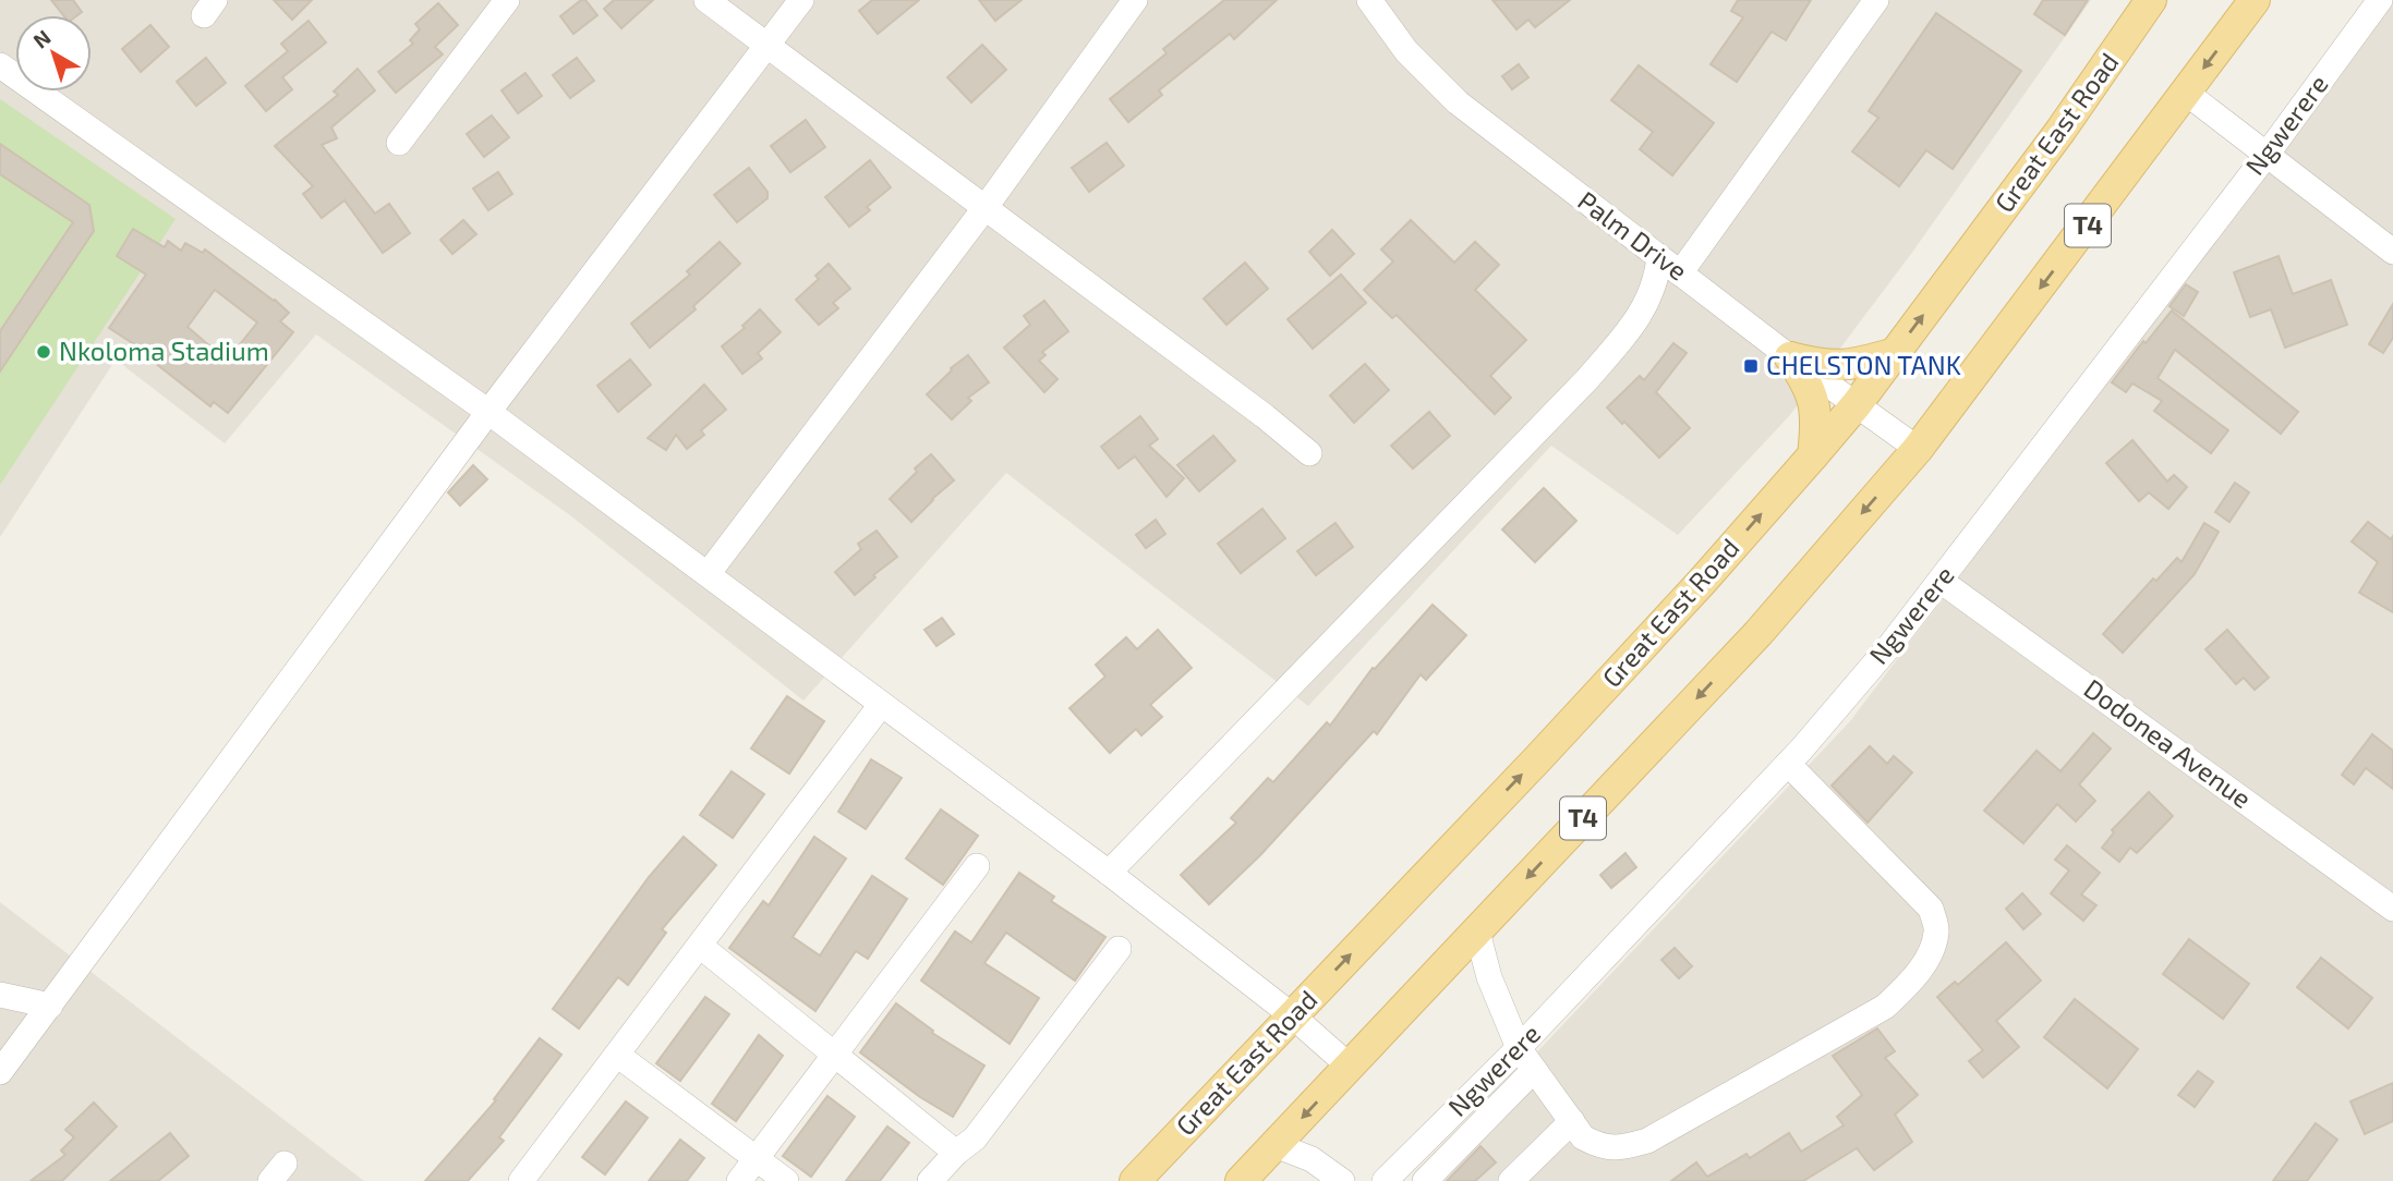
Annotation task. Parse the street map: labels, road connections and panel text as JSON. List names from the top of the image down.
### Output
{
  "streets": {
    "main road": ["Great East Road", "T4"],
    "street": ["Ngwerere", "Palm Drive", "Dodonea Avenue"]
  },
  "crossings": [
    ["Ngwerere", "Dodonea Avenue"],
    ["Great East Road", "Palm Drive"],
    ["T4", "Palm Drive"]
  ],
  "places": {
    "other": ["Nkoloma Stadium"],
    "transit": ["CHELSTON TANK"]
  },
  "north": "top left"
}
